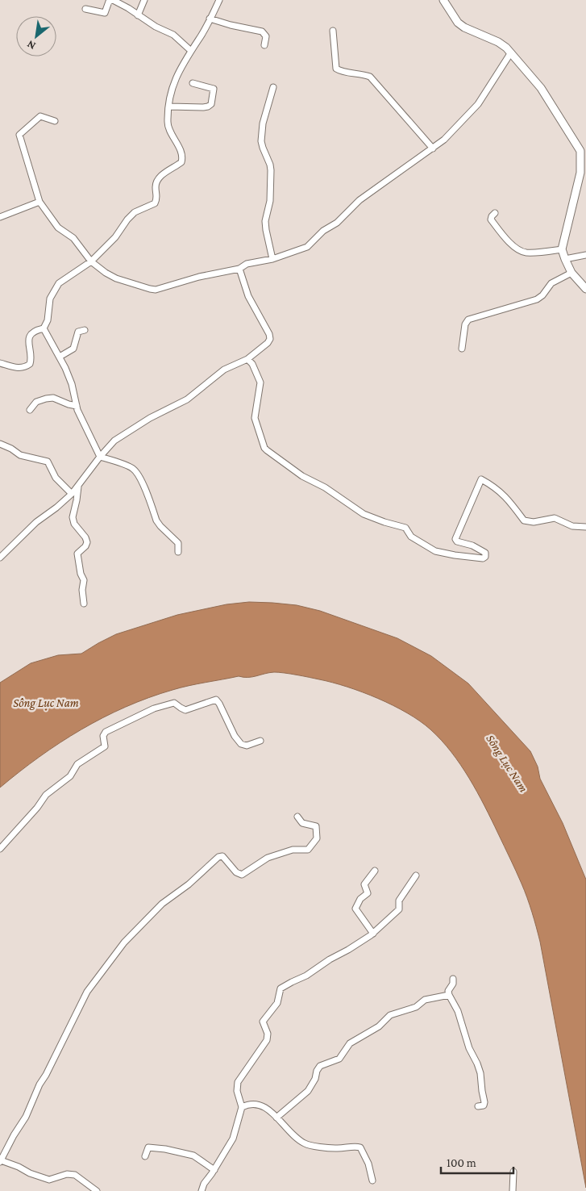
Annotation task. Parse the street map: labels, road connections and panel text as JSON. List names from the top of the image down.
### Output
{
  "water": ["Sông Lục Nam"],
  "scale_bar": "100 m",
  "north": "bottom left"
}
